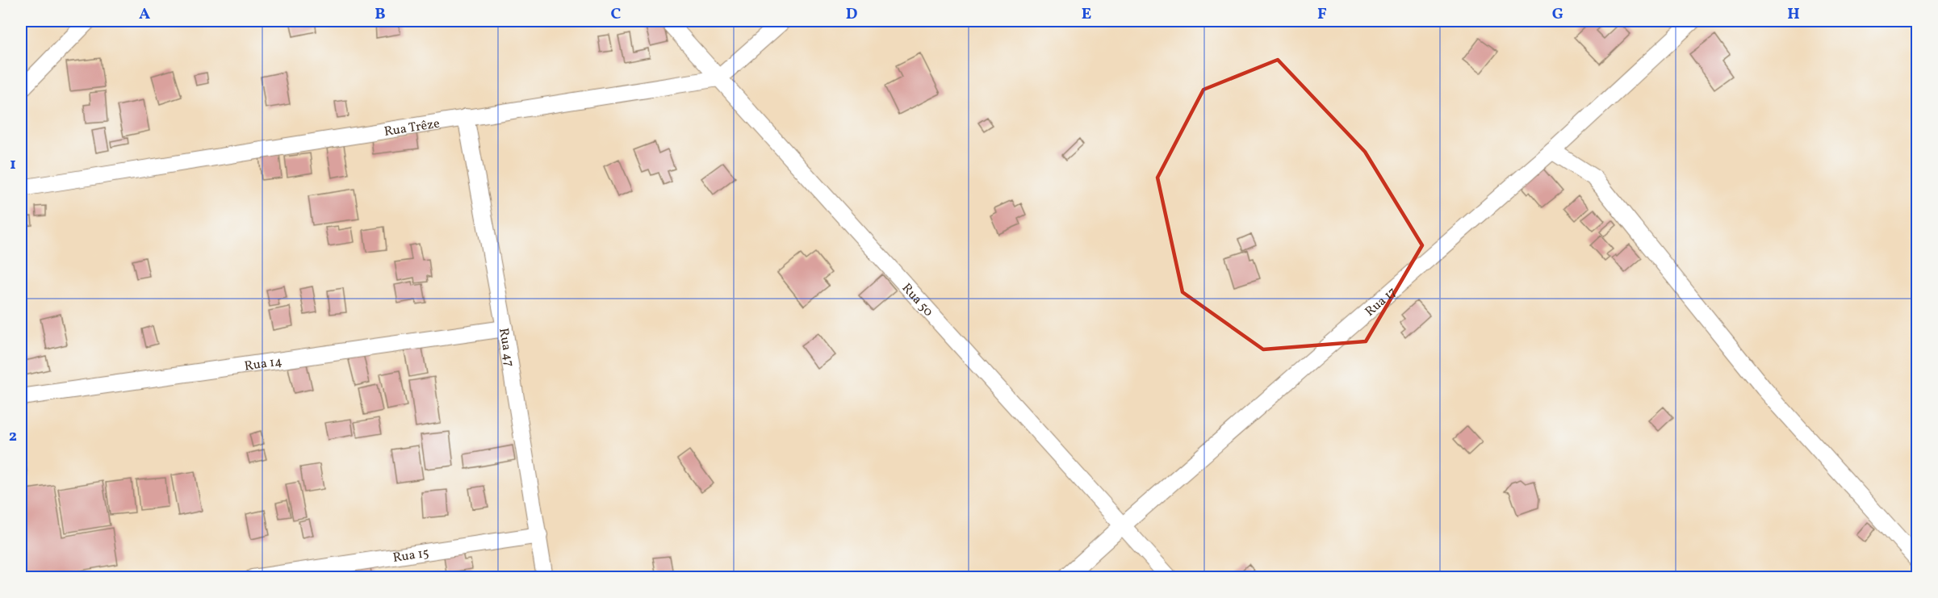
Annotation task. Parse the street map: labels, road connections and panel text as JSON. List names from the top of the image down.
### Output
{
  "streets": {
    "street": [
      "Rua Trêze",
      "Rua 50",
      "Rua 17",
      "Rua 47",
      "Rua 14",
      "Rua 15"
    ]
  },
  "crossings": [
    ["Rua Trêze", "Rua 50"],
    ["Rua Trêze", "Rua 47"],
    ["Rua 50", "Rua 17"],
    ["Rua 47", "Rua 14"],
    ["Rua 47", "Rua 15"]
  ],
  "grid": {
    "columns": [
      "A",
      "B",
      "C",
      "D",
      "E",
      "F",
      "G",
      "H"
    ],
    "rows": ["1", "2"]
  }
}
